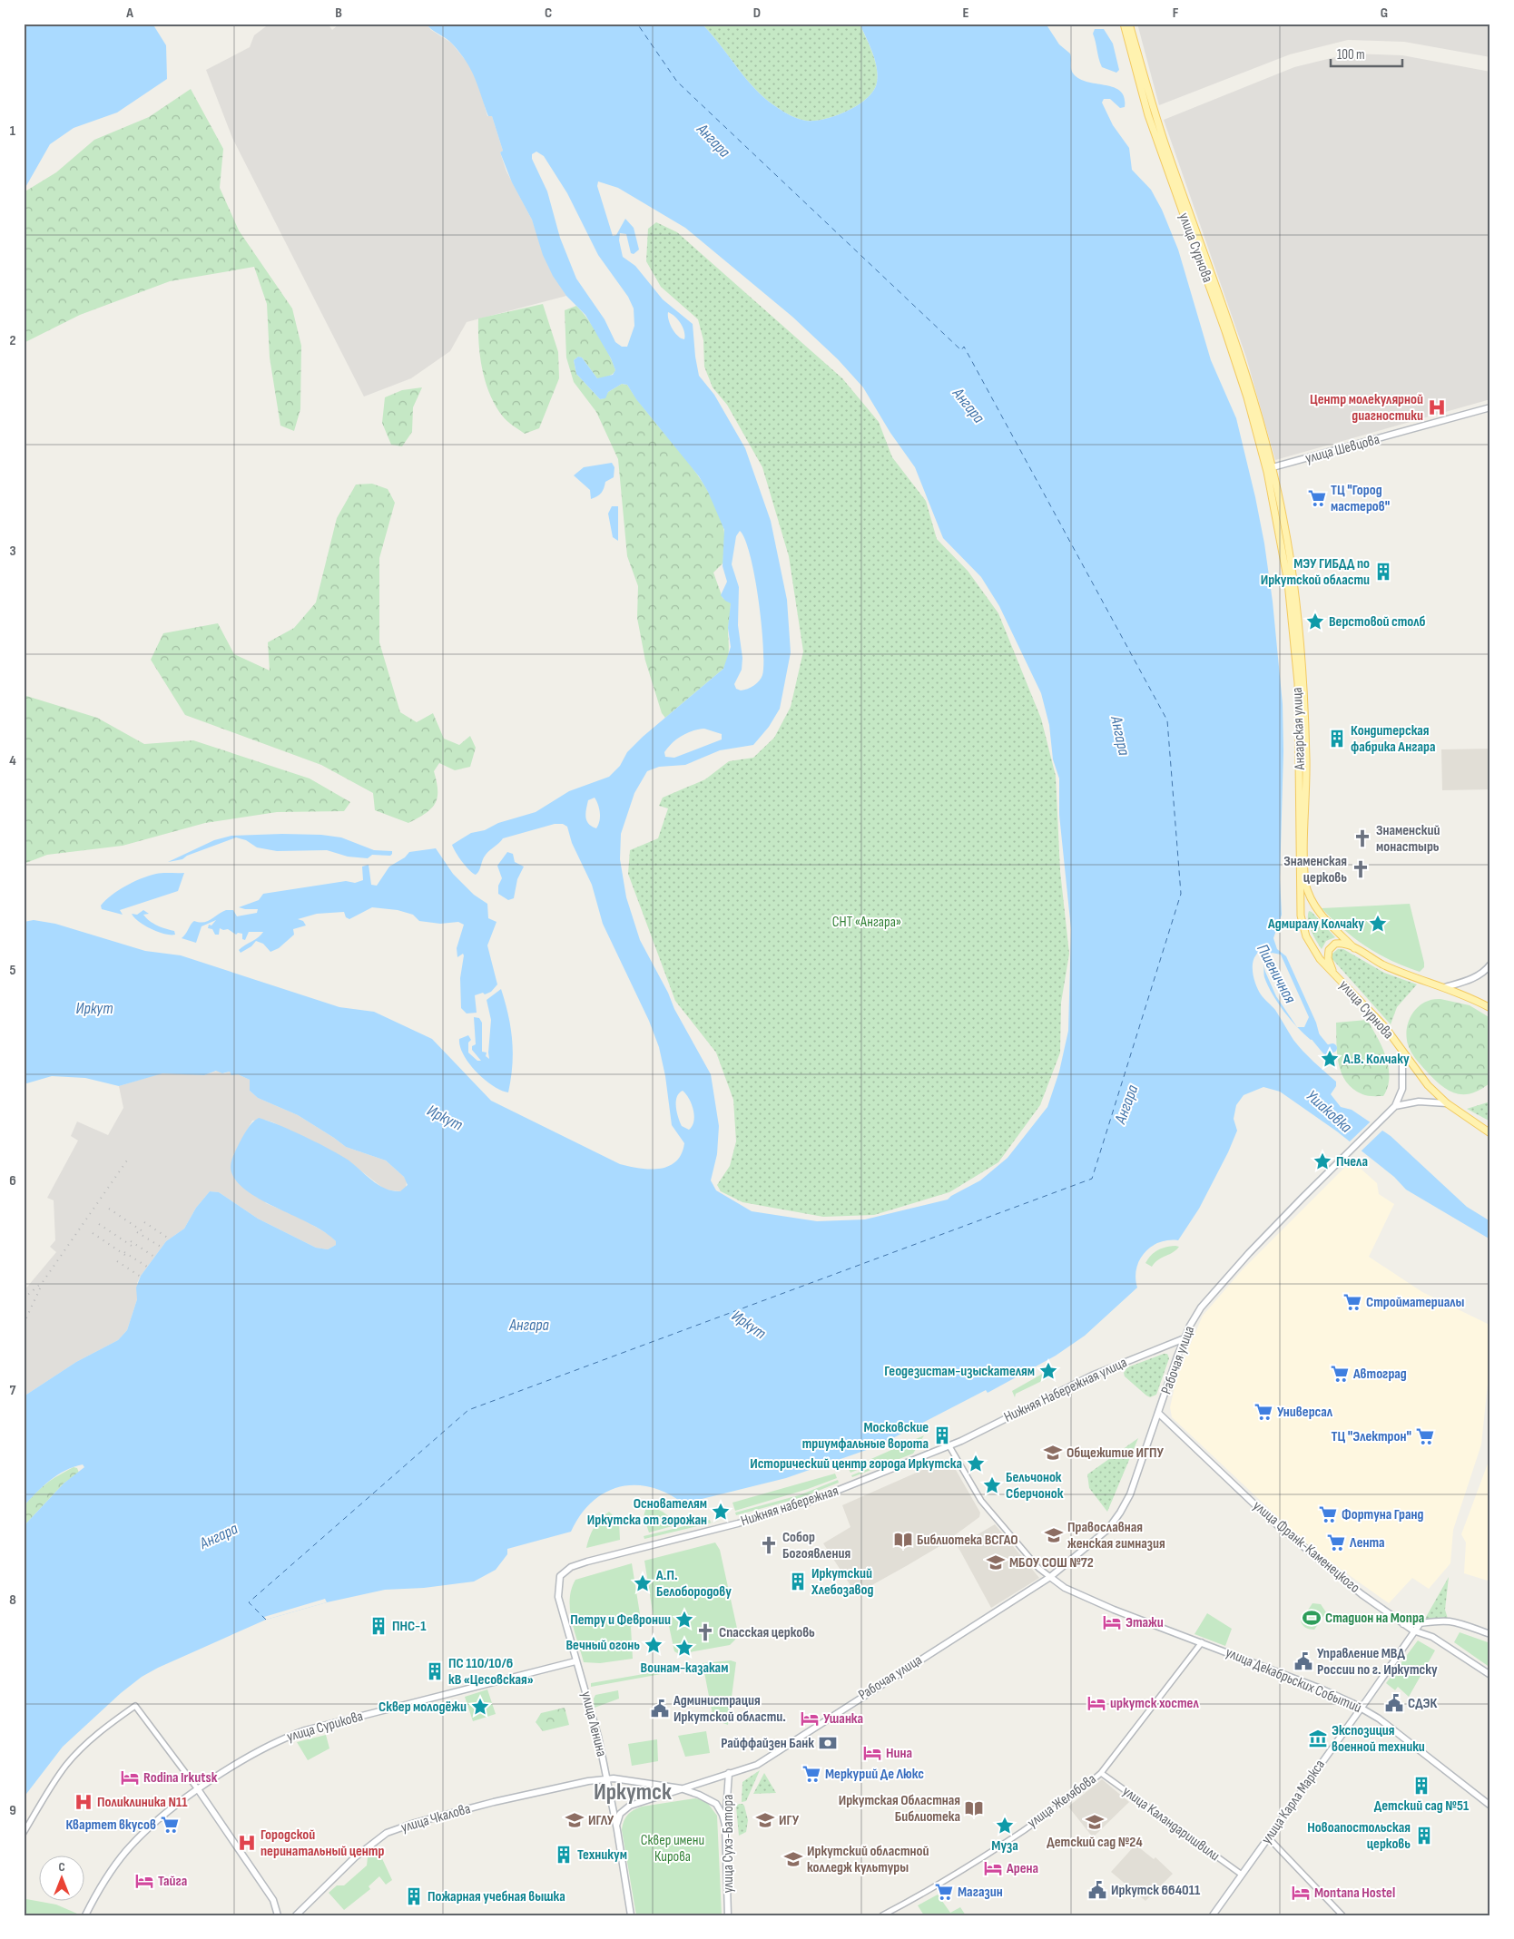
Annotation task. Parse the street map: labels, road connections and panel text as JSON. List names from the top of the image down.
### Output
{
  "streets": {
    "main road": [
      "улица Сурнова",
      "улица Шевцова",
      "Ангарская улица",
      "Рабочая улица",
      "Нижняя Набережная улица",
      "Нижняя набережная",
      "улица Франк-Каменецкого",
      "улица Декабрьских Событий",
      "улица Ленина",
      "улица Сурикова",
      "улица Карла Маркса",
      "улица Чкалова",
      "улица Сухэ-Батора"
    ],
    "street": ["улица Желябова", "улица Каландаришвили"]
  },
  "crossings": [
    ["улица Сурнова", "улица Шевцова"],
    ["улица Сурнова", "Ангарская улица"],
    ["улица Шевцова", "Ангарская улица"],
    ["Рабочая улица", "Нижняя Набережная улица"],
    ["Рабочая улица", "улица Франк-Каменецкого"],
    ["Рабочая улица", "улица Ленина"],
    ["Рабочая улица", "улица Чкалова"],
    ["Рабочая улица", "улица Сухэ-Батора"],
    ["Нижняя Набережная улица", "Нижняя набережная"],
    ["Нижняя набережная", "улица Ленина"],
    ["улица Франк-Каменецкого", "улица Карла Маркса"],
    ["улица Декабрьских Событий", "улица Желябова"],
    ["улица Декабрьских Событий", "улица Карла Маркса"],
    ["улица Ленина", "улица Сурикова"],
    ["улица Ленина", "улица Чкалова"],
    ["улица Желябова", "улица Каландаришвили"],
    ["улица Карла Маркса", "улица Каландаришвили"]
  ],
  "districts": ["Иркутск"],
  "water": [
    "Ангара",
    "Пшеничная",
    "Иркут",
    "Ушаковка"
  ],
  "parks": ["СНТ «Ангара»", "Сквер имени Кирова"],
  "places": {
    "hospital": ["Центр молекулярной диагностики", "Поликлиника N11", "Городской перинатальный центр"],
    "supermarket": [
      "ТЦ \"Город мастеров\"",
      "Стройматериалы",
      "Автоград",
      "Универсал",
      "ТЦ \"Электрон\"",
      "Фортуна Гранд",
      "Лента",
      "Меркурий Де Люкс",
      "Квартет вкусов",
      "Магазин"
    ],
    "building": [
      "МЭУ ГИБДД по Иркутской области",
      "Кондитерская фабрика Ангара",
      "Московские триумфальные ворота",
      "Иркутский Хлебозавод",
      "ПНС-1",
      "ПС 110/10/6 кВ «Цесовская»",
      "Детский сад №51",
      "Новоапостольская церковь",
      "Техникум",
      "Пожарная учебная вышка"
    ],
    "place": [
      "Верстовой столб",
      "Адмиралу Колчаку",
      "А.В. Колчаку",
      "Пчела",
      "Геодезистам-изыскателям",
      "Исторический центр города Иркутска",
      "Бельчонок Сберчонок",
      "Основателям Иркутска от горожан",
      "А.П. Белобородову",
      "Петру и Февронии",
      "Вечный огонь",
      "Воинам-казакам",
      "Сквер молодёжи",
      "Муза"
    ],
    "church": [
      "Знаменский монастырь",
      "Знаменская церковь",
      "Собор Богоявления",
      "Спасская церковь"
    ],
    "school or university": [
      "Общежитие ИГПУ",
      "Православная женская гимназия",
      "МБОУ СОШ №72",
      "ИГЛУ",
      "ИГУ",
      "Детский сад №24",
      "Иркутский областной колледж культуры"
    ],
    "library": ["Библиотека ВСГАО", "Иркутская Областная Библиотека"],
    "sports": ["Стадион на Мопра"],
    "hotel": [
      "Этажи",
      "иркутск хостел",
      "Ушанка",
      "Нина",
      "Rodina Irkutsk",
      "Арена",
      "Тайга",
      "Montana Hostel"
    ],
    "public building": [
      "Управление МВД России по г. Иркутску",
      "СДЭК",
      "Администрация Иркутской области.",
      "Иркутск 664011"
    ],
    "museum": ["Экспозиция военной техники"],
    "bank": ["Райффайзен Банк"]
  },
  "scale_bar": "100 m",
  "north": "top",
  "grid": {
    "columns": [
      "A",
      "B",
      "C",
      "D",
      "E",
      "F",
      "G"
    ],
    "rows": [
      "1",
      "2",
      "3",
      "4",
      "5",
      "6",
      "7",
      "8",
      "9"
    ]
  }
}
